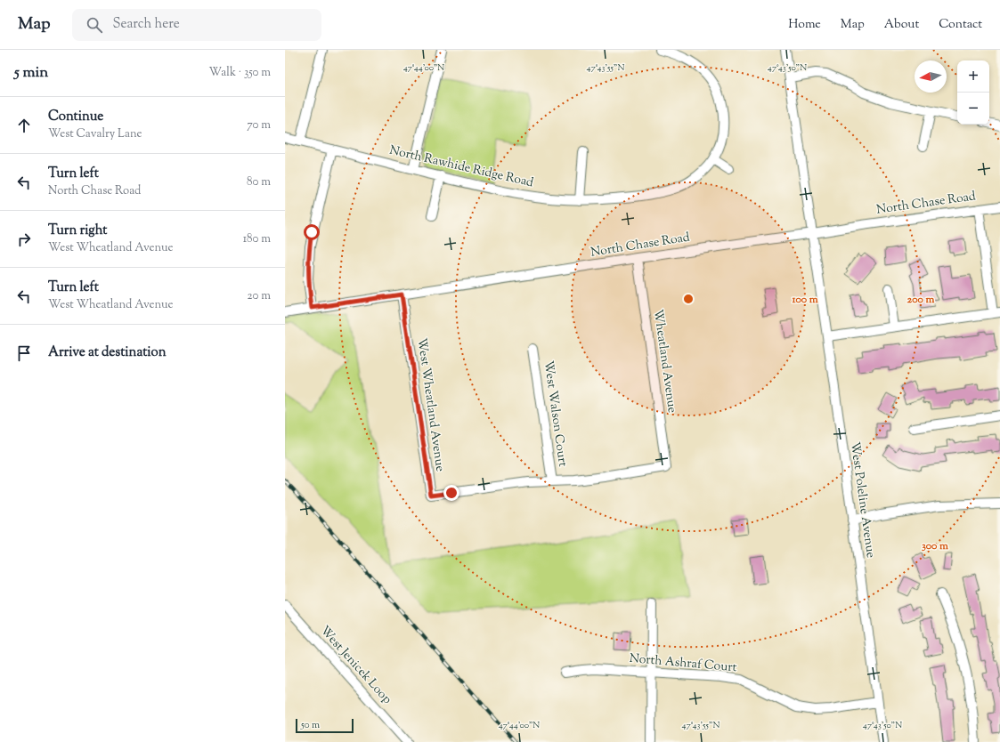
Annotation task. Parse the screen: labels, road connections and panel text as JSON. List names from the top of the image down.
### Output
{
  "streets": {
    "street": [
      "North Rawhide Ridge Road",
      "North Chase Road",
      "Wheatland Avenue",
      "West Wheatland Avenue",
      "West Walson Court",
      "West Poleline Avenue",
      "North Ashraf Court",
      "West Jenicek Loop"
    ]
  },
  "crossings": [
    ["North Chase Road", "Wheatland Avenue"],
    ["North Chase Road", "West Wheatland Avenue"],
    ["North Chase Road", "West Poleline Avenue"],
    ["Wheatland Avenue", "West Wheatland Avenue"],
    ["West Wheatland Avenue", "West Walson Court"],
    ["West Poleline Avenue", "North Ashraf Court"]
  ],
  "scale_bar": "50 m",
  "north": "left",
  "page": {
    "header": "Map",
    "search": "Search here",
    "nav": [
      "Home",
      "Map",
      "About",
      "Contact"
    ],
    "heading": ["5 min", "Walk · 350 m"],
    "map_buttons": ["+", "−"],
    "list": [
      ["Continue", "West Cavalry Lane", "70 m"],
      ["Turn left", "North Chase Road", "80 m"],
      ["Turn right", "West Wheatland Avenue", "180 m"],
      ["Turn left", "West Wheatland Avenue", "20 m"],
      "Arrive at destination"
    ],
    "scale": "50 m"
  },
  "coordinates": ["47°44'00\"N", "47°43'55\"N", "47°43'50\"N"],
  "rings": ["100 m", "200 m", "300 m"]
}
